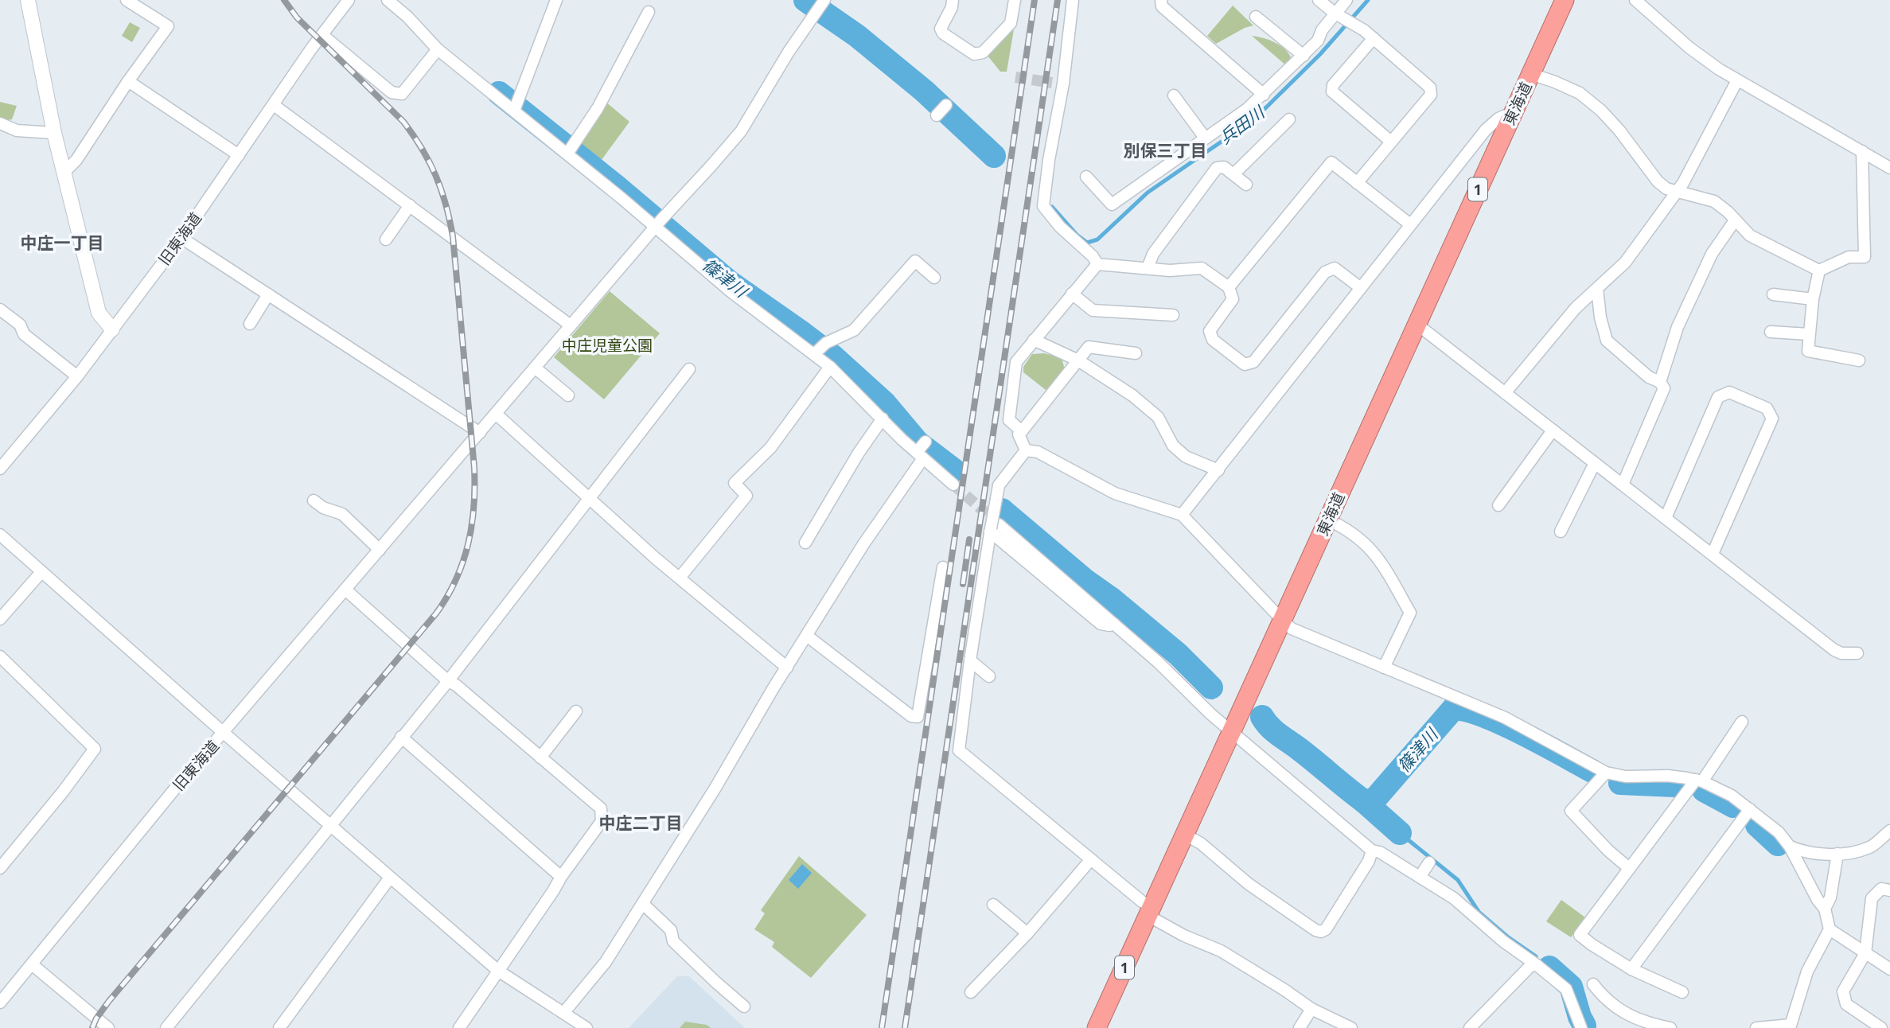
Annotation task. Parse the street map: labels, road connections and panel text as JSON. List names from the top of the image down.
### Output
{
  "streets": {
    "highway": ["東海道", "1"],
    "street": ["旧東海道"]
  },
  "districts": ["別保三丁目", "中庄一丁目", "中庄二丁目"],
  "water": ["兵田川", "篠津川"],
  "parks": ["中庄児童公園"]
}
